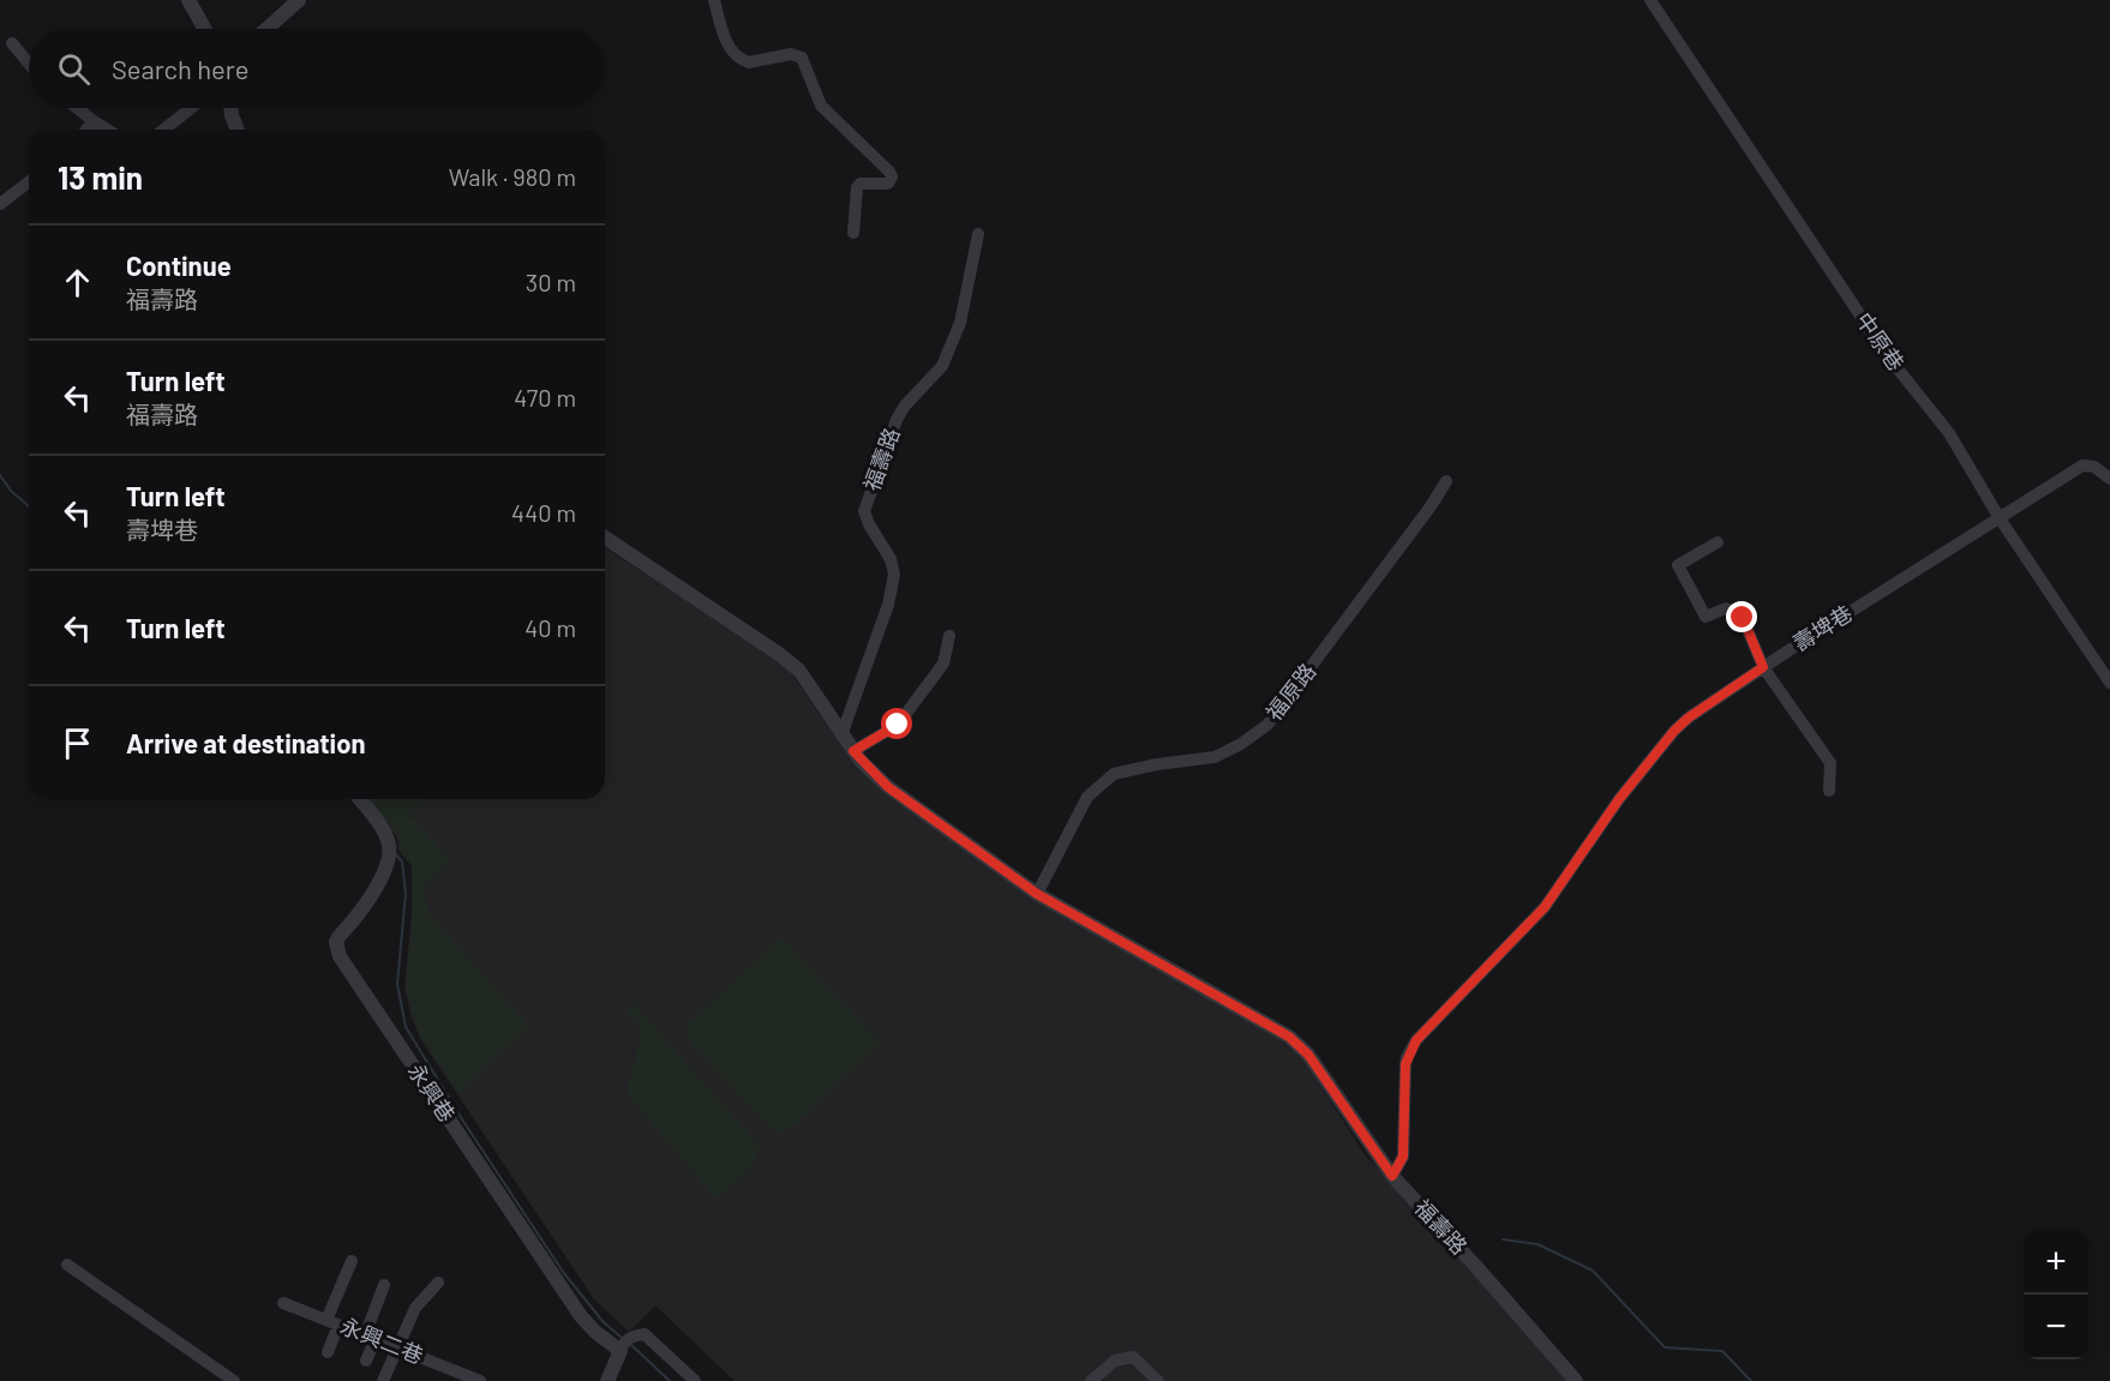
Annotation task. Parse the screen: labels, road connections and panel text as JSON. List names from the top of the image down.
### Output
{
  "streets": {
    "street": [
      "中原巷",
      "福壽路",
      "壽埤巷",
      "福原路",
      "永興巷",
      "永興二巷"
    ]
  },
  "crossings": [
    ["中原巷", "壽埤巷"],
    ["福壽路", "壽埤巷"],
    ["福壽路", "福原路"]
  ],
  "page": {
    "search": "Search here",
    "heading": ["13 min", "Walk · 980 m"],
    "list": [
      ["Continue", "福壽路", "30 m"],
      ["Turn left", "福壽路", "470 m"],
      ["Turn left", "壽埤巷", "440 m"],
      ["Turn left", "40 m"],
      "Arrive at destination"
    ],
    "map_buttons": ["+", "−"]
  }
}
